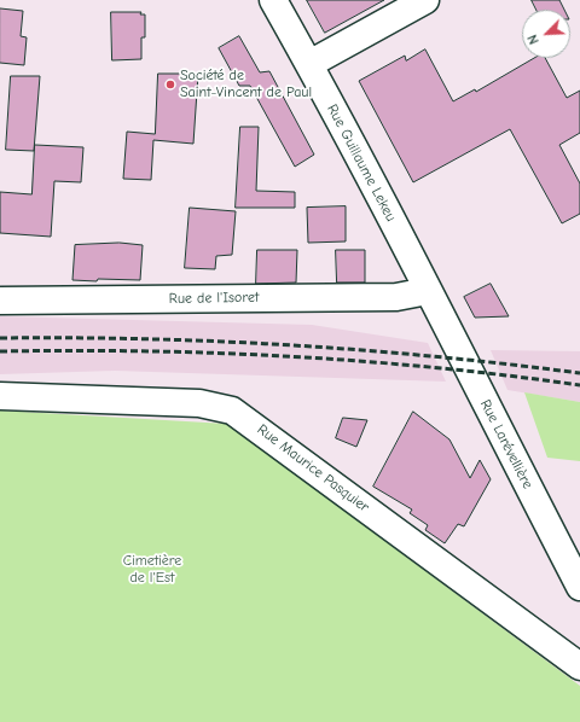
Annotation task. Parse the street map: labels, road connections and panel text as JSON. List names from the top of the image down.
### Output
{
  "streets": {
    "street": [
      "Rue Guillaume Lekeu",
      "Rue de l'Isoret",
      "Rue Larévellière",
      "Rue Maurice Pasquier"
    ]
  },
  "crossings": [
    ["Rue Guillaume Lekeu", "Rue de l'Isoret"],
    ["Rue Guillaume Lekeu", "Rue Larévellière"],
    ["Rue de l'Isoret", "Rue Larévellière"]
  ],
  "parks": ["Cimetière de l'Est"],
  "places": ["Société de Saint-Vincent de Paul"],
  "north": "bottom left"
}
